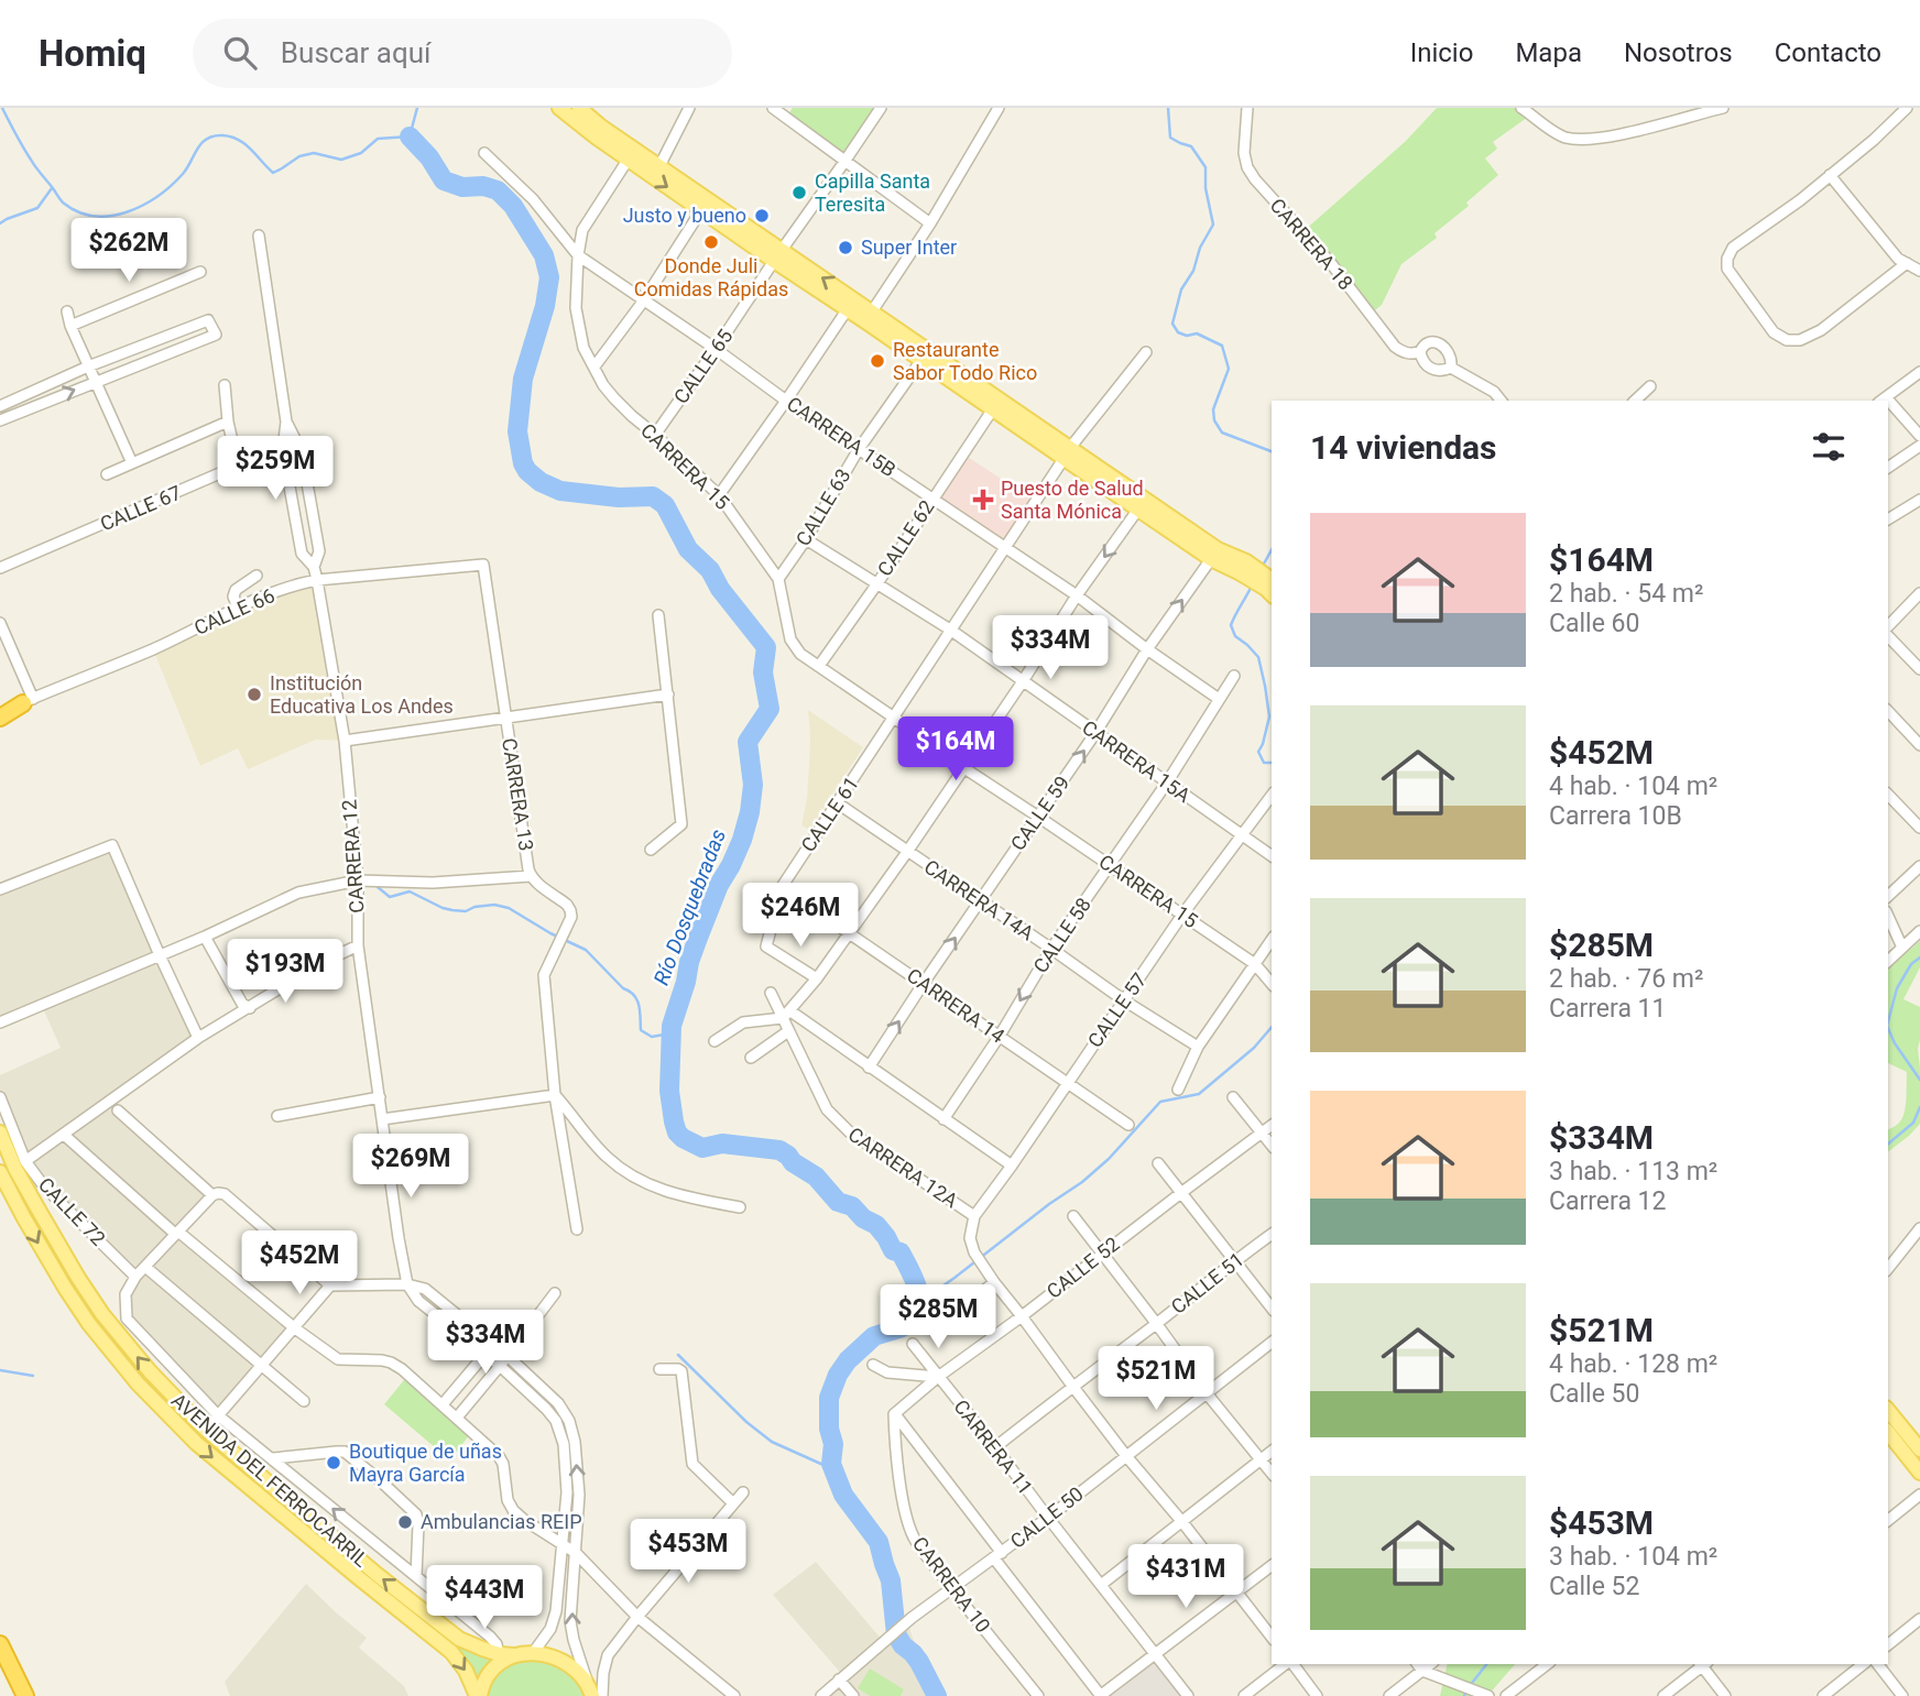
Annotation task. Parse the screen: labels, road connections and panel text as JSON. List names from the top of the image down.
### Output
{
  "streets": {
    "main road": ["AVENIDA DEL FERROCARRIL"],
    "street": [
      "CARRERA 18",
      "CALLE 65",
      "CARRERA 15B",
      "CARRERA 15",
      "CALLE 63",
      "CALLE 67",
      "CALLE 62",
      "CALLE 66",
      "CARRERA 15A",
      "CARRERA 13",
      "CALLE 59",
      "CALLE 61",
      "CARRERA 12",
      "CARRERA 14A",
      "CALLE 58",
      "CARRERA 14",
      "CALLE 57",
      "CARRERA 12A",
      "CALLE 72",
      "CALLE 52",
      "CALLE 51",
      "CARRERA 11",
      "CALLE 50",
      "CARRERA 10"
    ]
  },
  "crossings": [
    ["CALLE 65", "CARRERA 15B"],
    ["CALLE 65", "CARRERA 15"],
    ["CARRERA 15B", "CARRERA 15"],
    ["CARRERA 15B", "CALLE 63"],
    ["CARRERA 15B", "CALLE 62"],
    ["CARRERA 15B", "CALLE 59"],
    ["CARRERA 15B", "CALLE 61"],
    ["CARRERA 15B", "CALLE 58"],
    ["CARRERA 15", "CALLE 63"],
    ["CARRERA 15", "CALLE 62"],
    ["CARRERA 15", "CALLE 59"],
    ["CARRERA 15", "CALLE 61"],
    ["CARRERA 15", "CALLE 58"],
    ["CARRERA 15", "CALLE 57"],
    ["CALLE 63", "CARRERA 15A"],
    ["CALLE 67", "CARRERA 12"],
    ["CALLE 62", "CARRERA 15A"],
    ["CALLE 66", "CARRERA 13"],
    ["CALLE 66", "CARRERA 12"],
    ["CARRERA 15A", "CALLE 59"],
    ["CARRERA 15A", "CALLE 61"],
    ["CARRERA 15A", "CALLE 58"],
    ["CARRERA 15A", "CALLE 57"],
    ["CALLE 59", "CARRERA 14A"],
    ["CALLE 59", "CARRERA 14"],
    ["CALLE 61", "CARRERA 14A"],
    ["CALLE 61", "CARRERA 14"],
    ["CARRERA 14A", "CALLE 58"],
    ["CARRERA 14A", "CALLE 57"],
    ["CALLE 58", "CARRERA 14"],
    ["CARRERA 14", "CALLE 57"],
    ["CALLE 57", "CARRERA 12A"],
    ["CALLE 52", "CARRERA 11"],
    ["CALLE 52", "CARRERA 10"],
    ["CALLE 51", "CARRERA 11"],
    ["CARRERA 11", "CALLE 50"],
    ["CALLE 50", "CARRERA 10"]
  ],
  "one_way": ["CALLE 59"],
  "water": ["Río Dosquebradas"],
  "places": {
    "other": [
      "Capilla Santa Teresita",
      "Justo y bueno",
      "Donde Juli Comidas Rápidas",
      "Super Inter",
      "Restaurante Sabor Todo Rico",
      "Institución Educativa Los Andes",
      "Boutique de uñas Mayra García",
      "Ambulancias REIP"
    ],
    "health": ["Puesto de Salud Santa Mónica"]
  },
  "page": {
    "header": "Homiq",
    "search": "Buscar aquí",
    "nav": [
      "Inicio",
      "Mapa",
      "Nosotros",
      "Contacto"
    ],
    "price": [
      "$262M",
      "$259M",
      "$334M",
      "$164M",
      "$246M",
      "$193M",
      "$269M",
      "$452M",
      "$285M",
      "$334M",
      "$521M",
      "$453M",
      "$431M",
      "$443M"
    ],
    "heading": "14 viviendas",
    "list": [
      {
        "name": "$164M",
        "note": "2 hab. · 54 m² · Calle 60"
      },
      {
        "name": "$452M",
        "note": "4 hab. · 104 m² · Carrera 10B"
      },
      {
        "name": "$285M",
        "note": "2 hab. · 76 m² · Carrera 11"
      },
      {
        "name": "$334M",
        "note": "3 hab. · 113 m² · Carrera 12"
      },
      {
        "name": "$521M",
        "note": "4 hab. · 128 m² · Calle 50"
      },
      {
        "name": "$453M",
        "note": "3 hab. · 104 m² · Calle 52"
      }
    ]
  }
}
